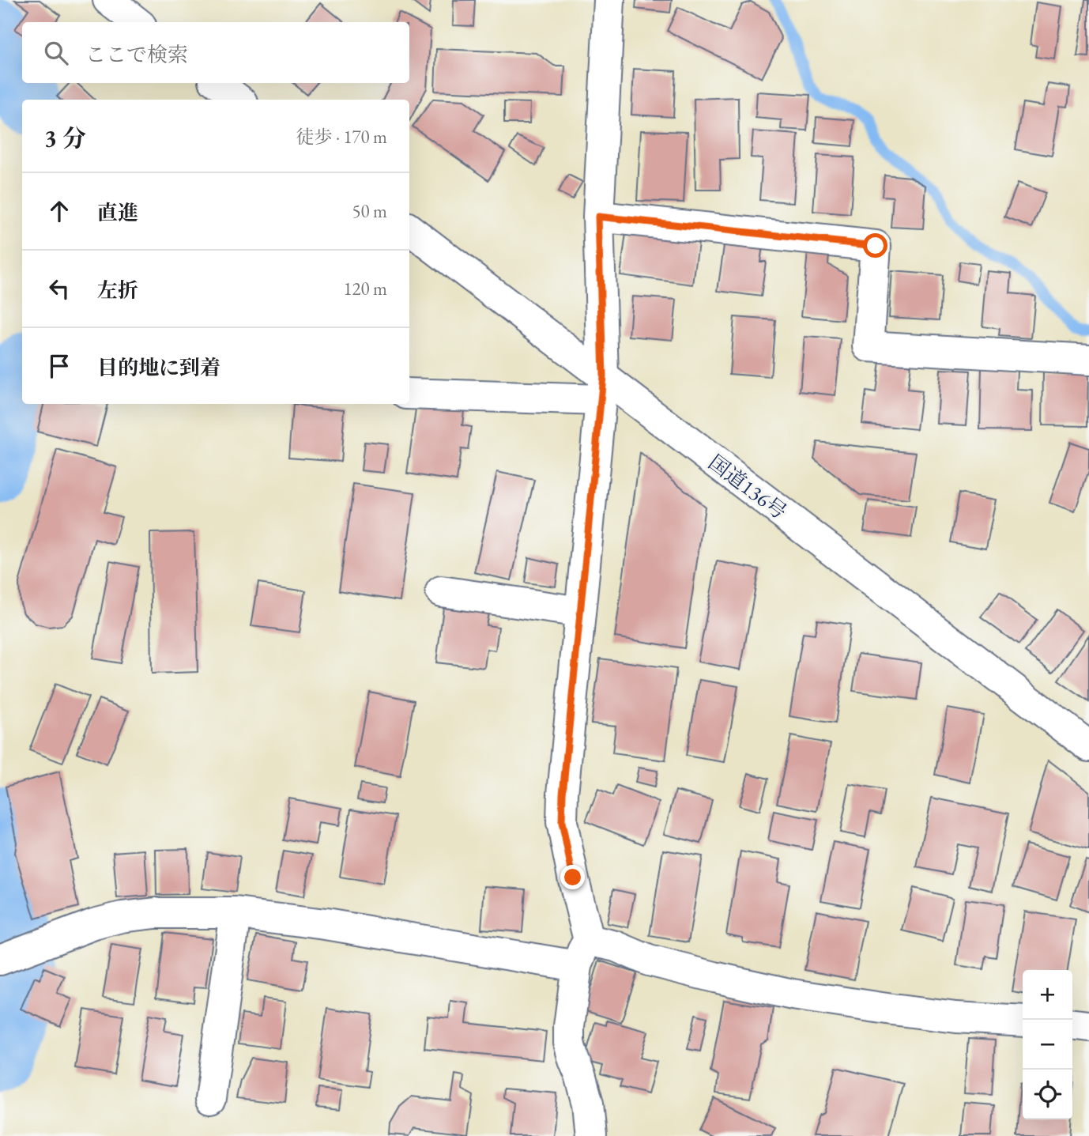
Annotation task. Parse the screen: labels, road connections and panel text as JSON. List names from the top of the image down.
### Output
{
  "streets": {
    "main road": ["国道136号"]
  },
  "page": {
    "search": "ここで検索",
    "heading": ["3 分", "徒歩 · 170 m"],
    "list": [
      ["直進", "50 m"],
      ["左折", "120 m"],
      "目的地に到着"
    ],
    "map_buttons": ["+", "−"]
  }
}
